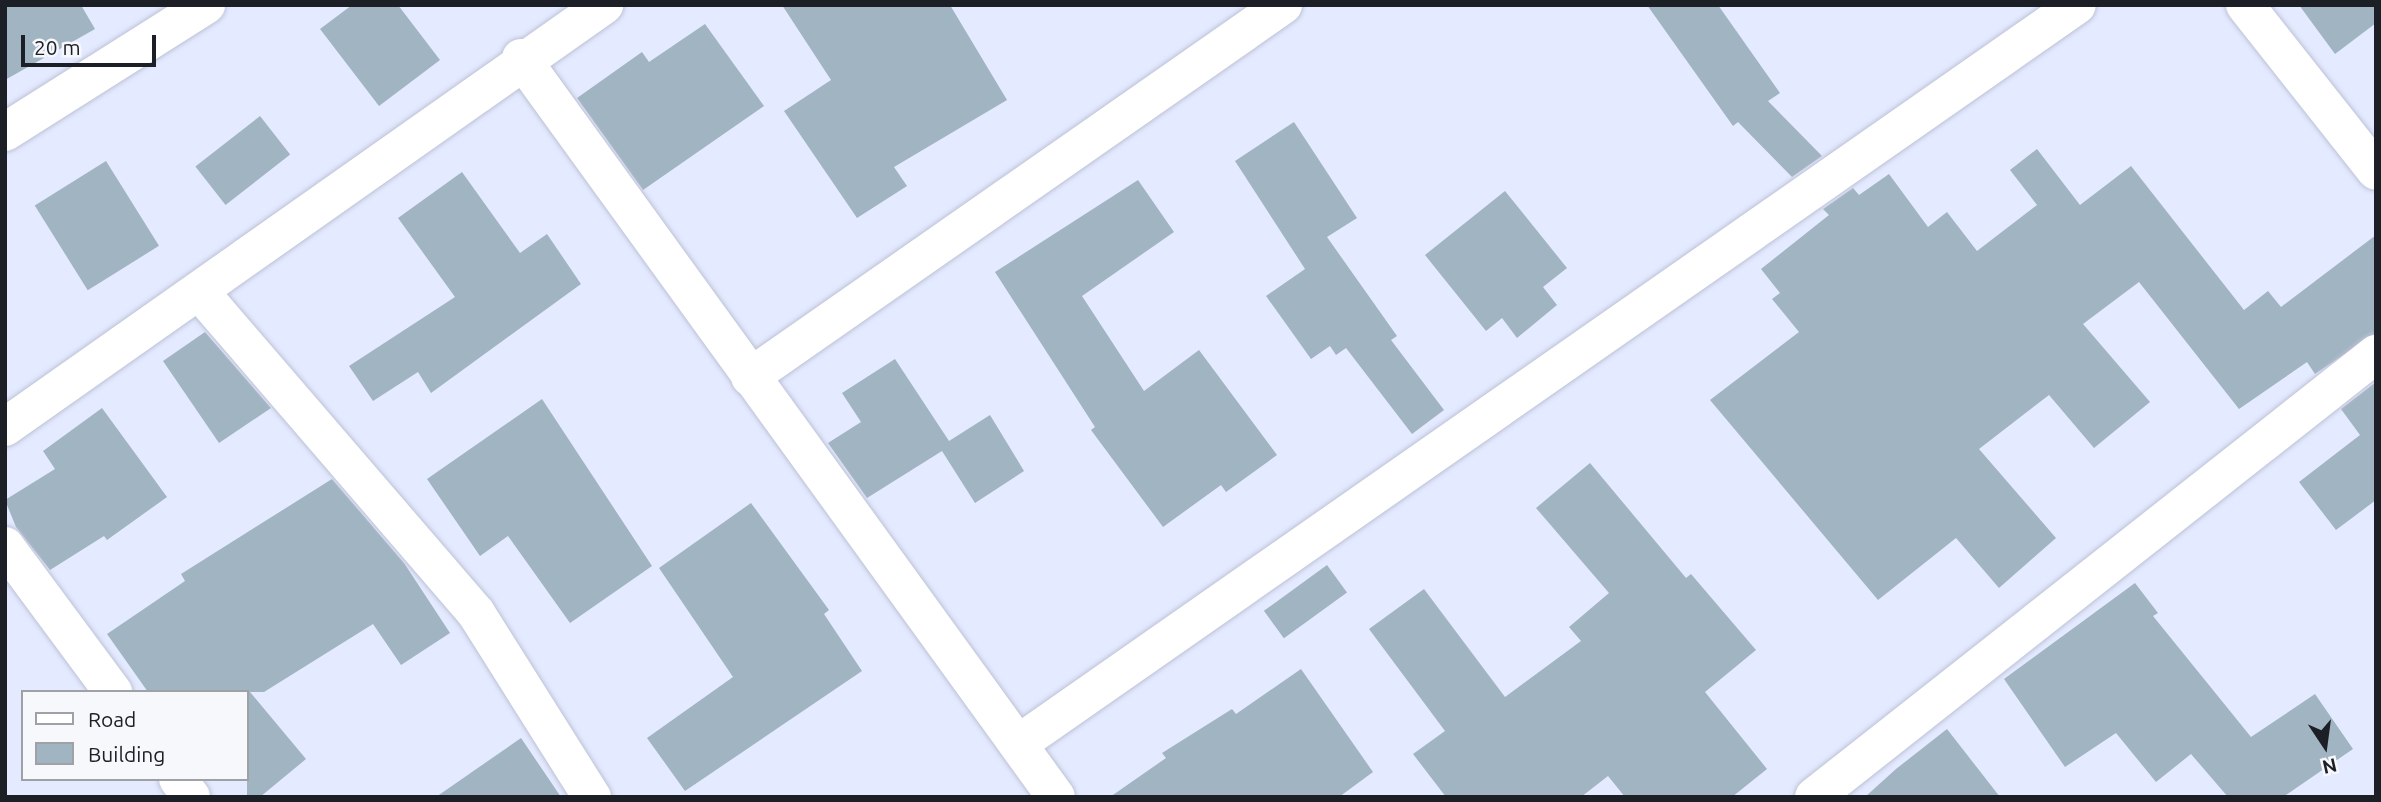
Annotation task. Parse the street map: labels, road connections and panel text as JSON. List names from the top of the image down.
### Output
{
  "legend": ["Road", "Building"],
  "scale_bar": "20 m",
  "north": "bottom"
}
